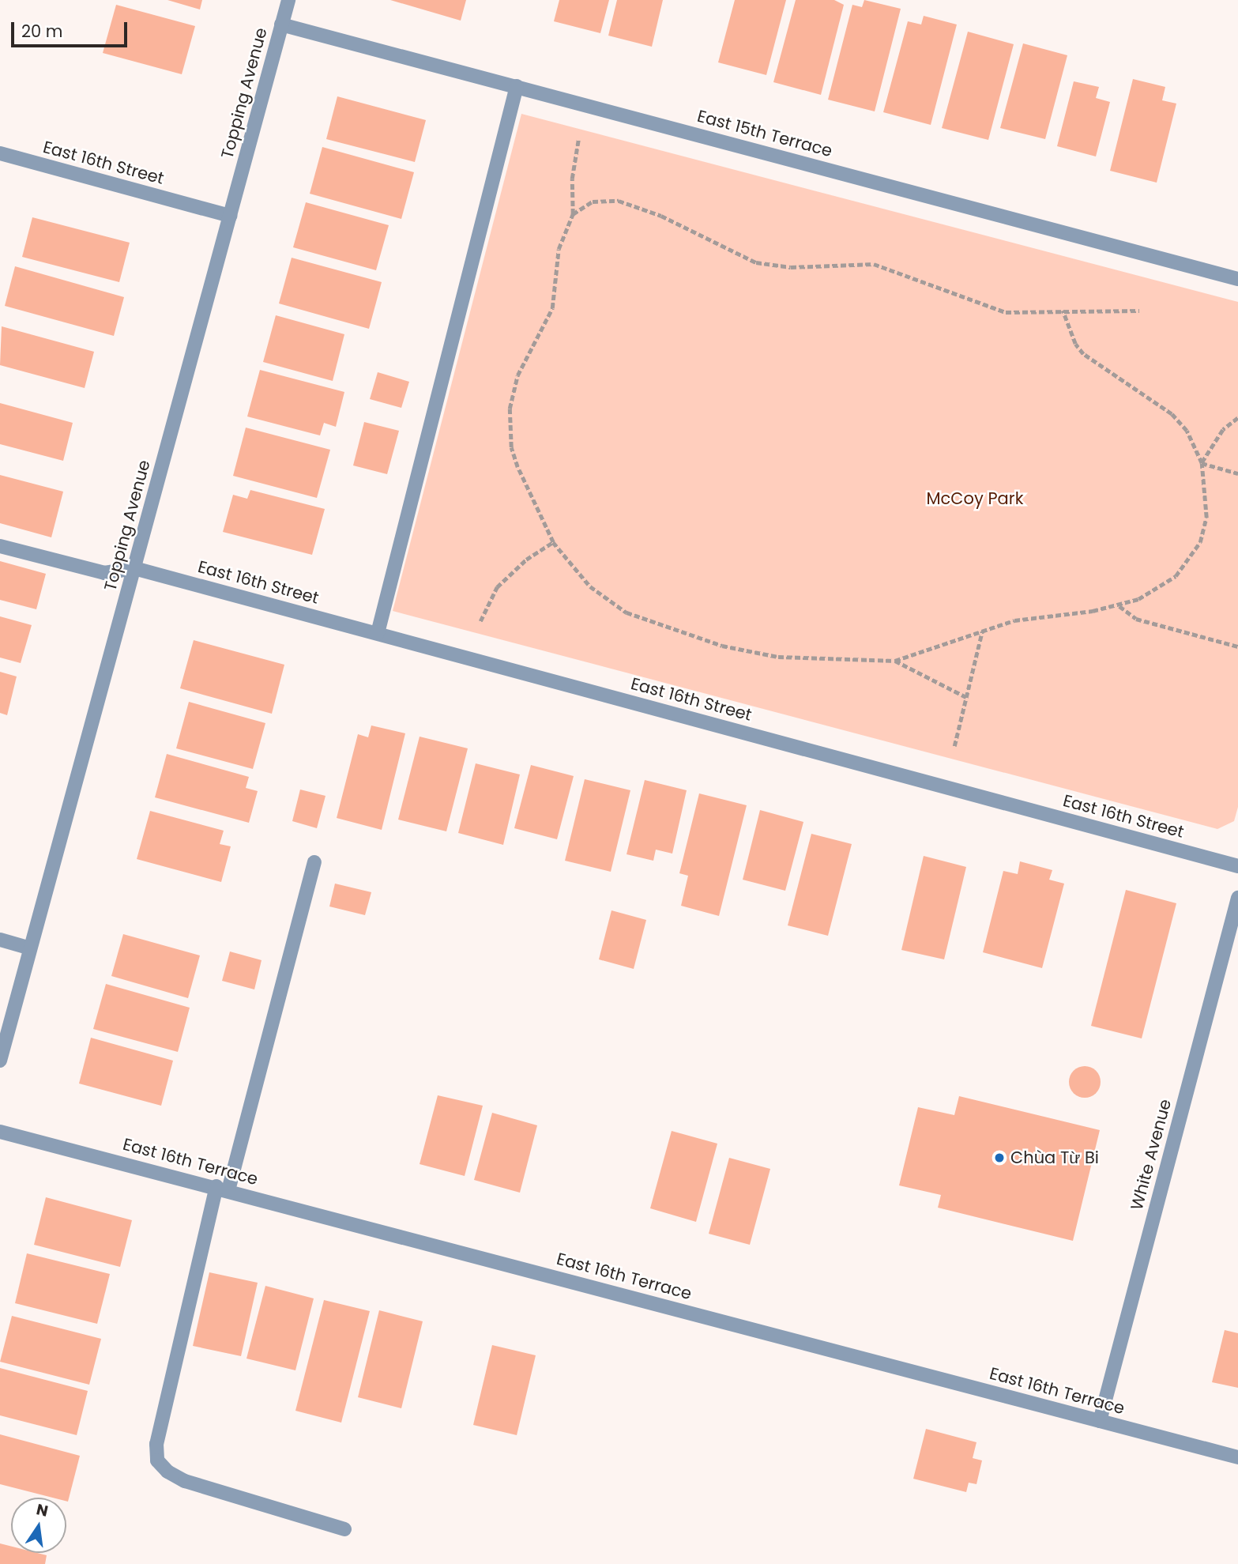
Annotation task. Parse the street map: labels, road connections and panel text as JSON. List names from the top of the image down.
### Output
{
  "streets": {
    "street": [
      "Topping Avenue",
      "East 15th Terrace",
      "East 16th Street",
      "White Avenue",
      "East 16th Terrace"
    ]
  },
  "crossings": [
    ["Topping Avenue", "East 15th Terrace"],
    ["Topping Avenue", "East 16th Street"],
    ["White Avenue", "East 16th Terrace"]
  ],
  "parks": ["McCoy Park"],
  "places": ["Chùa Từ Bi"],
  "scale_bar": "20 m",
  "north": "top"
}
